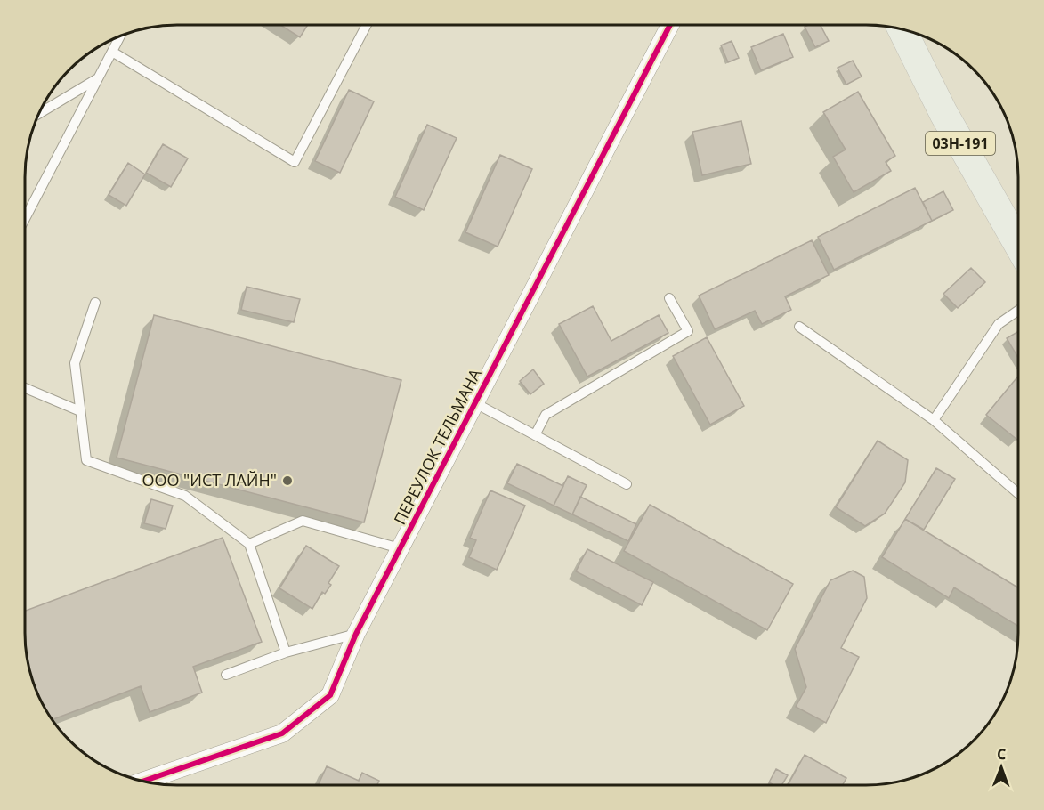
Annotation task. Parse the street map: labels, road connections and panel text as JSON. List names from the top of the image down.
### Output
{
  "streets": {
    "main road": ["03Н-191"],
    "street": ["ПЕРЕУЛОК ТЕЛЬМАНА"]
  },
  "places": ["ООО \"ИСТ ЛАЙН\""],
  "north": "top"
}
